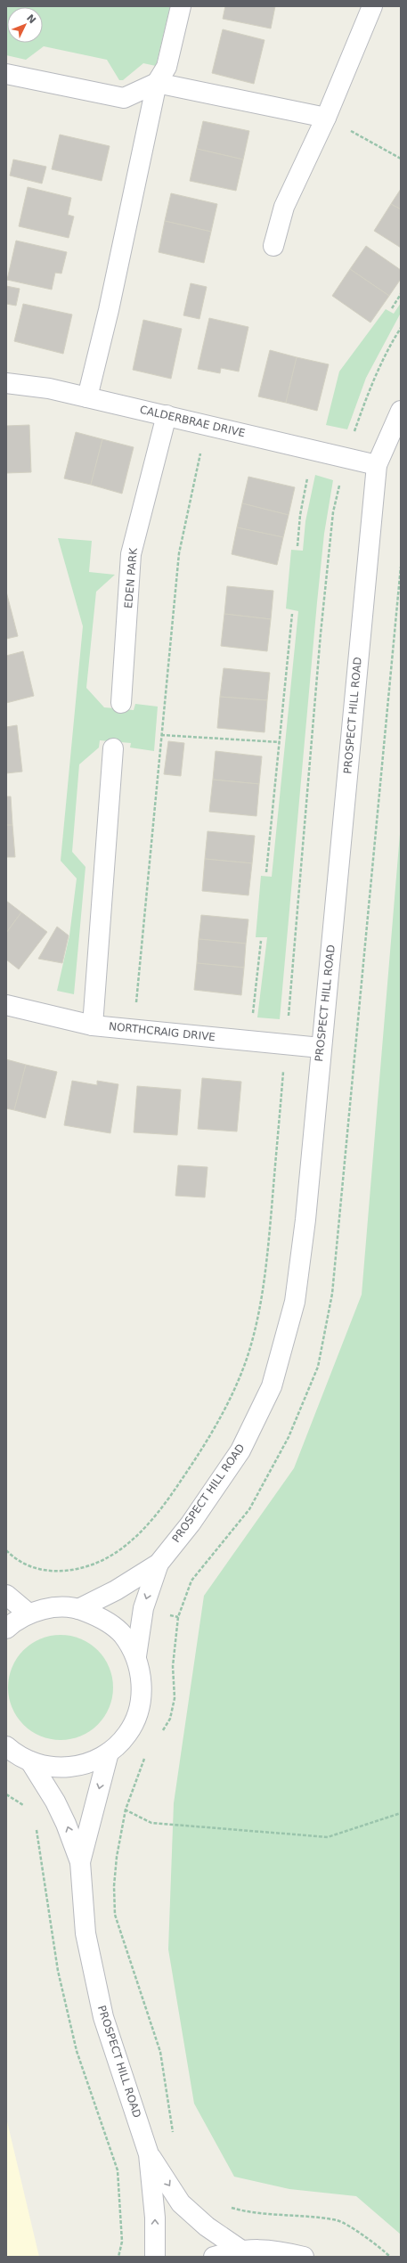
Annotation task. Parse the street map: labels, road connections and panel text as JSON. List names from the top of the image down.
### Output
{
  "streets": {
    "street": [
      "CALDERBRAE DRIVE",
      "EDEN PARK",
      "PROSPECT HILL ROAD",
      "NORTHCRAIG DRIVE"
    ]
  },
  "crossings": [
    ["CALDERBRAE DRIVE", "EDEN PARK"],
    ["CALDERBRAE DRIVE", "PROSPECT HILL ROAD"],
    ["PROSPECT HILL ROAD", "NORTHCRAIG DRIVE"]
  ],
  "north": "top right"
}
